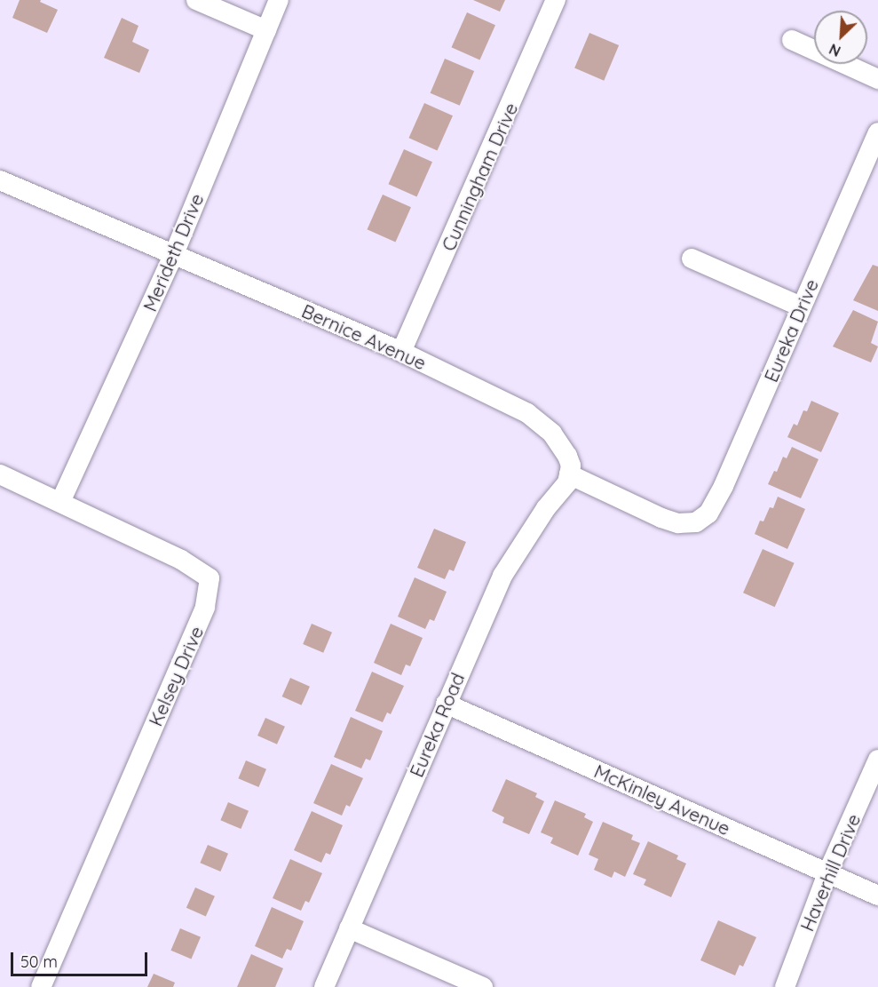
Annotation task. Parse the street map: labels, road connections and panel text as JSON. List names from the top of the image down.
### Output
{
  "streets": {
    "street": [
      "Cunningham Drive",
      "Merideth Drive",
      "Eureka Drive",
      "Bernice Avenue",
      "Kelsey Drive",
      "Eureka Road",
      "McKinley Avenue",
      "Haverhill Drive"
    ]
  },
  "crossings": [
    ["Cunningham Drive", "Bernice Avenue"],
    ["Merideth Drive", "Bernice Avenue"],
    ["Merideth Drive", "Kelsey Drive"],
    ["Eureka Drive", "Bernice Avenue"],
    ["Eureka Drive", "Eureka Road"],
    ["Bernice Avenue", "Eureka Road"],
    ["Eureka Road", "McKinley Avenue"],
    ["McKinley Avenue", "Haverhill Drive"]
  ],
  "scale_bar": "50 m",
  "north": "bottom left"
}
